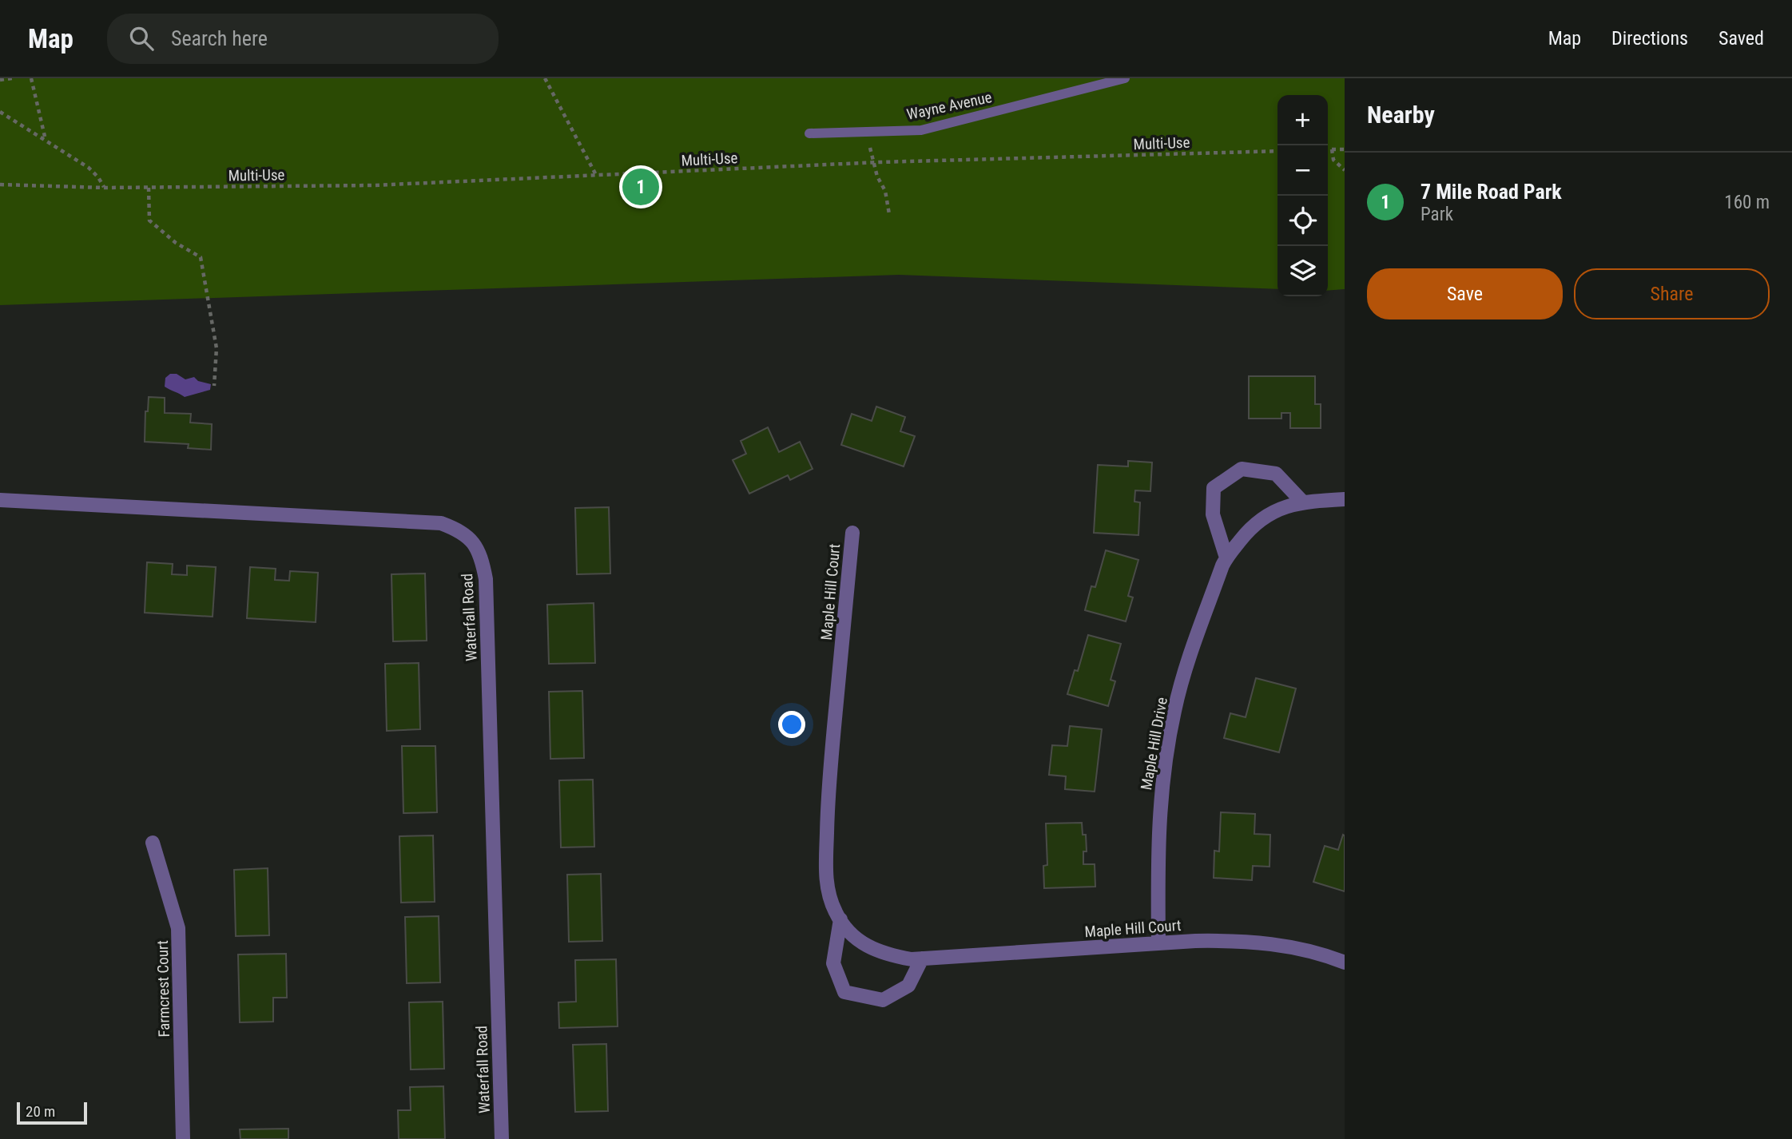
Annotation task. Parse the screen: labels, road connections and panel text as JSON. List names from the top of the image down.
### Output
{
  "streets": {
    "street": [
      "Maple Hill Court",
      "Waterfall Road",
      "Maple Hill Drive",
      "Farmcrest Court"
    ],
    "lane": ["Wayne Avenue"],
    "path": ["Multi-Use"]
  },
  "crossings": [
    ["Maple Hill Court", "Maple Hill Drive"]
  ],
  "scale_bar": "20 m",
  "page": {
    "header": "Map",
    "search": "Search here",
    "nav": ["Map", "Directions", "Saved"],
    "heading": "Nearby",
    "map_buttons": ["+", "−"],
    "list": [
      {
        "mark": "1",
        "name": "7 Mile Road Park",
        "note": "Park",
        "value": "160 m"
      }
    ],
    "pins": "1",
    "buttons": ["Save", "Share"],
    "scale": "20 m"
  }
}
